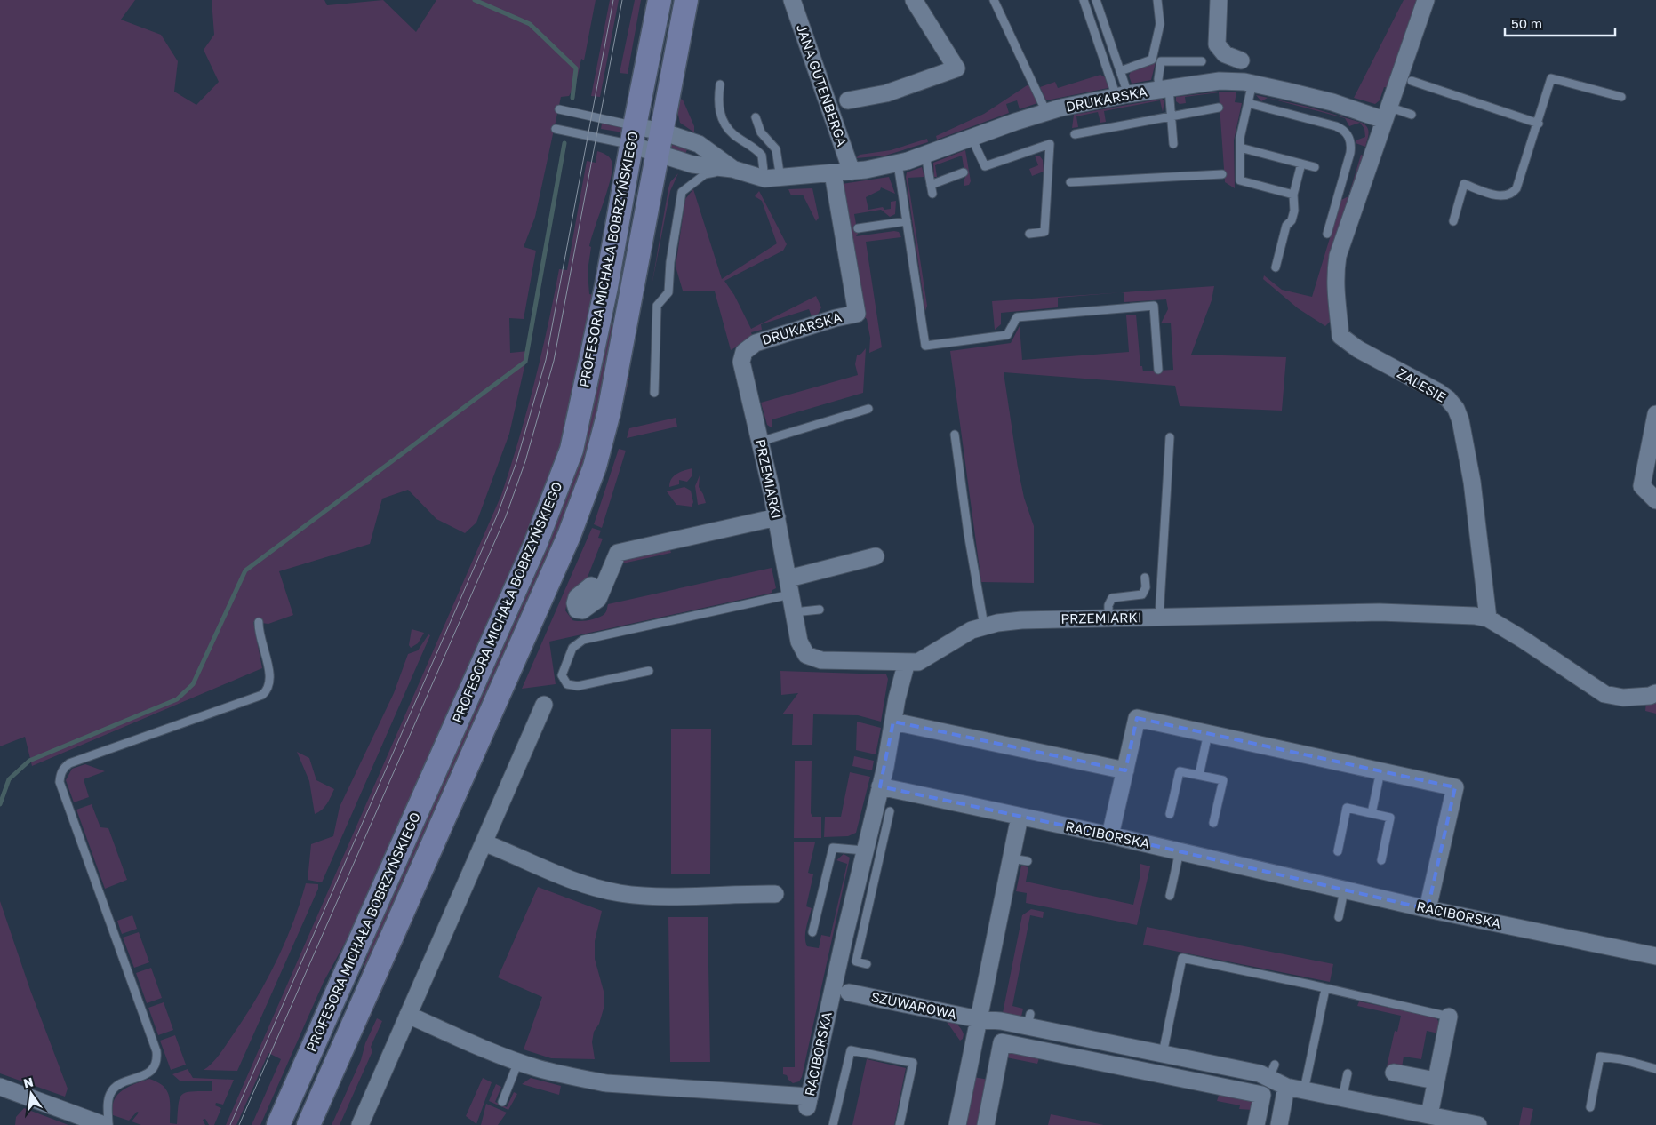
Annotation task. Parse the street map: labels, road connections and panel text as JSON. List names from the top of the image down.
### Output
{
  "streets": {
    "main road": ["PROFESORA MICHAŁA BOBRZYŃSKIEGO"],
    "street": [
      "JANA GUTENBERGA",
      "DRUKARSKA",
      "ZALESIE",
      "PRZEMIARKI",
      "RACIBORSKA",
      "SZUWAROWA"
    ]
  },
  "crossings": [
    ["JANA GUTENBERGA", "DRUKARSKA"],
    ["DRUKARSKA", "PROFESORA MICHAŁA BOBRZYŃSKIEGO"],
    ["DRUKARSKA", "ZALESIE"],
    ["DRUKARSKA", "PRZEMIARKI"],
    ["ZALESIE", "PRZEMIARKI"]
  ],
  "scale_bar": "50 m",
  "north": "top"
}
